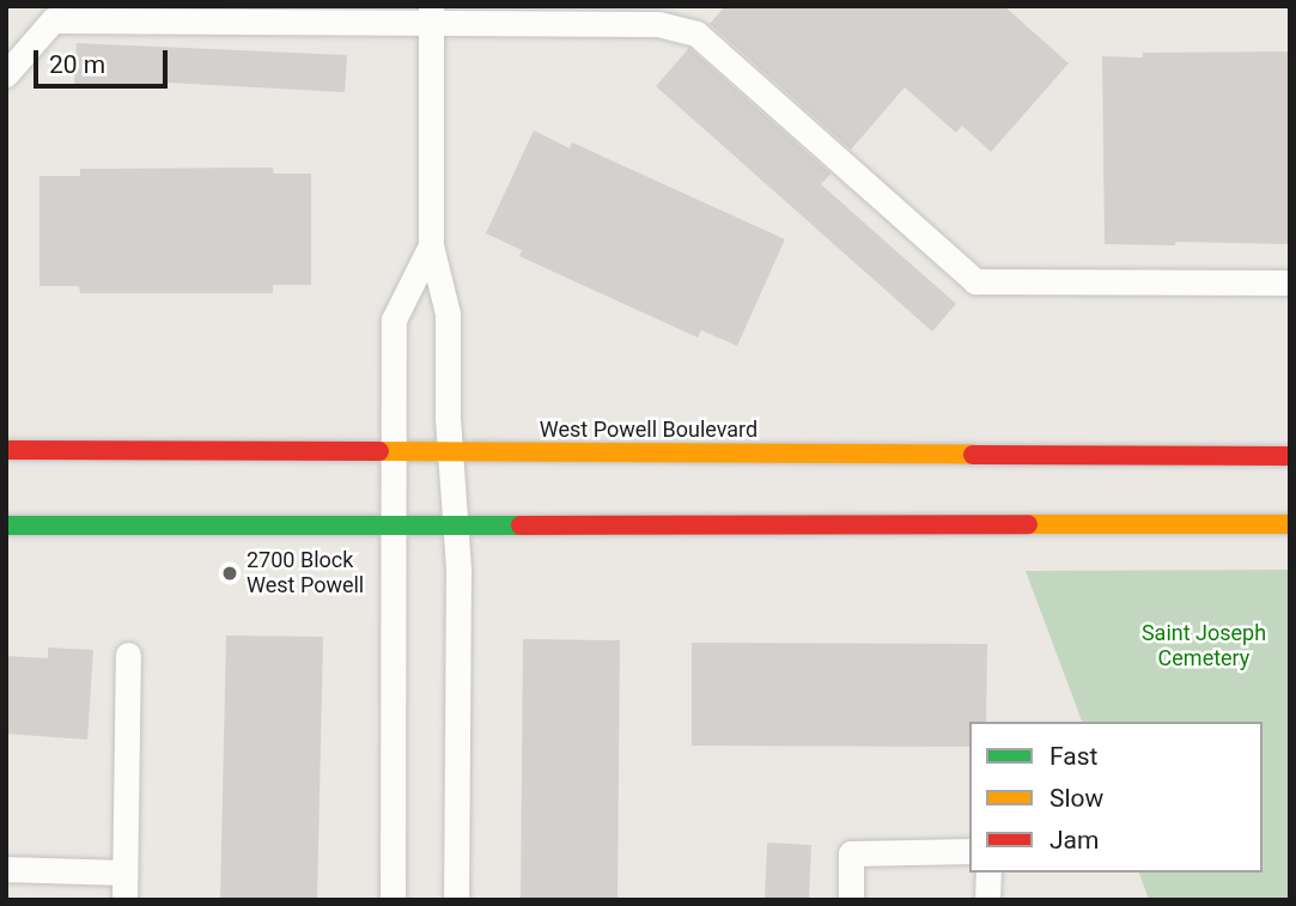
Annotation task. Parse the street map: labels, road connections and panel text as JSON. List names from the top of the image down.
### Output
{
  "streets": {
    "main road": ["West Powell Boulevard"]
  },
  "parks": ["Saint Joseph Cemetery"],
  "places": ["2700 Block West Powell"],
  "legend": ["Fast", "Slow", "Jam"],
  "scale_bar": "20 m"
}
